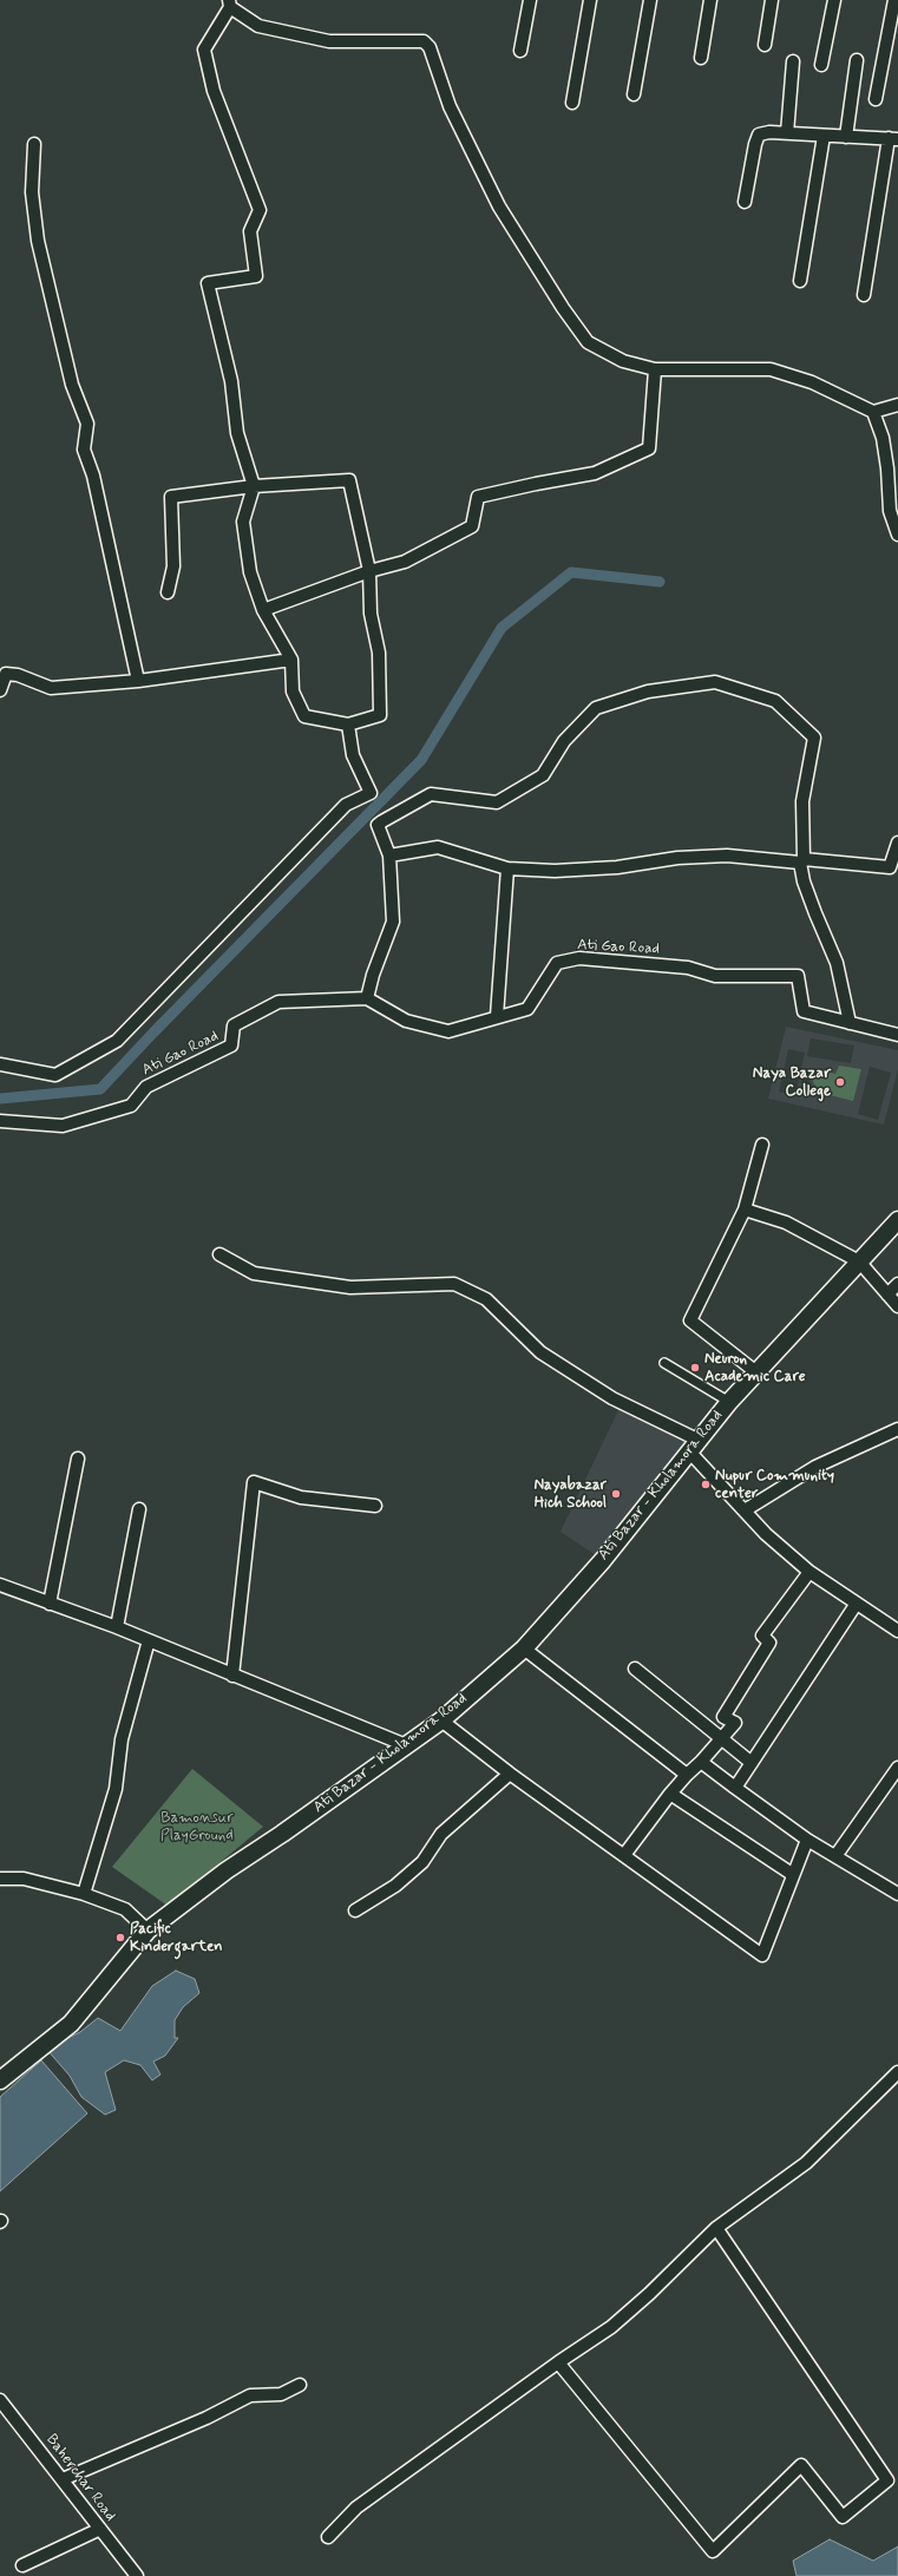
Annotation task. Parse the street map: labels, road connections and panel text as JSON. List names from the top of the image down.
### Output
{
  "streets": {
    "main road": ["Ati Bazar - Kholamora Road"],
    "street": ["Ati Gao Road", "Baherchar Road"]
  },
  "parks": ["Bamonsur PlayGround"],
  "places": [
    "Naya Bazar College",
    "Neuron Academic Care",
    "Nupur Community center",
    "Nayabazar Hich School",
    "Pacific Kindergarten"
  ]
}
